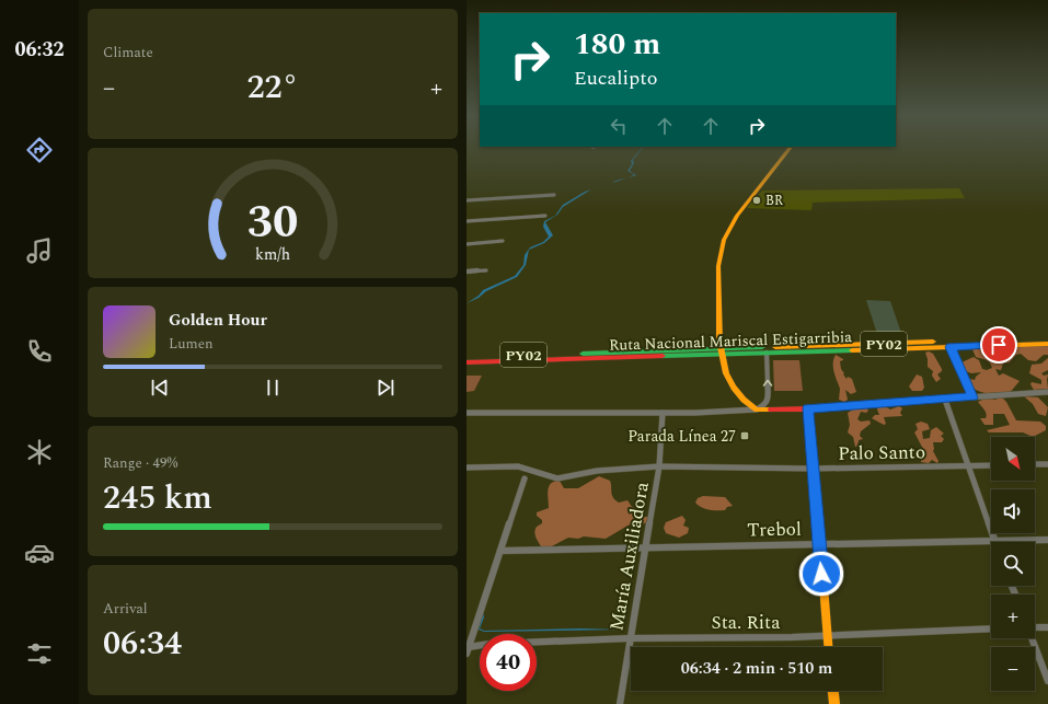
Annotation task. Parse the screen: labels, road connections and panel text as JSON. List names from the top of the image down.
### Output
{
  "streets": {
    "main road": ["Ruta Nacional Mariscal Estigarribia", "PY02"],
    "street": [
      "Palo Santo",
      "Trebol",
      "María Auxiliadora",
      "Sta. Rita"
    ]
  },
  "crossings": [
    ["Palo Santo", "María Auxiliadora"],
    ["Trebol", "María Auxiliadora"],
    ["María Auxiliadora", "Sta. Rita"]
  ],
  "places": {
    "other": ["BR"],
    "transit": ["Parada Línea 27"]
  },
  "north": "bottom right",
  "page": {
    "tabs": "06:32",
    "tile": [
      "Climate",
      ["Range · 49%", "245 km"],
      ["Arrival", "06:34"]
    ],
    "turn": ["180 m", "Eucalipto"],
    "heat": ["−", "22°", "+"],
    "song": ["Golden Hour", "Lumen"],
    "map_buttons": ["+", "−"],
    "limit": "40",
    "trip": "06:34 · 2 min · 510 m",
    "gauge": ["30", "km/h"]
  }
}
